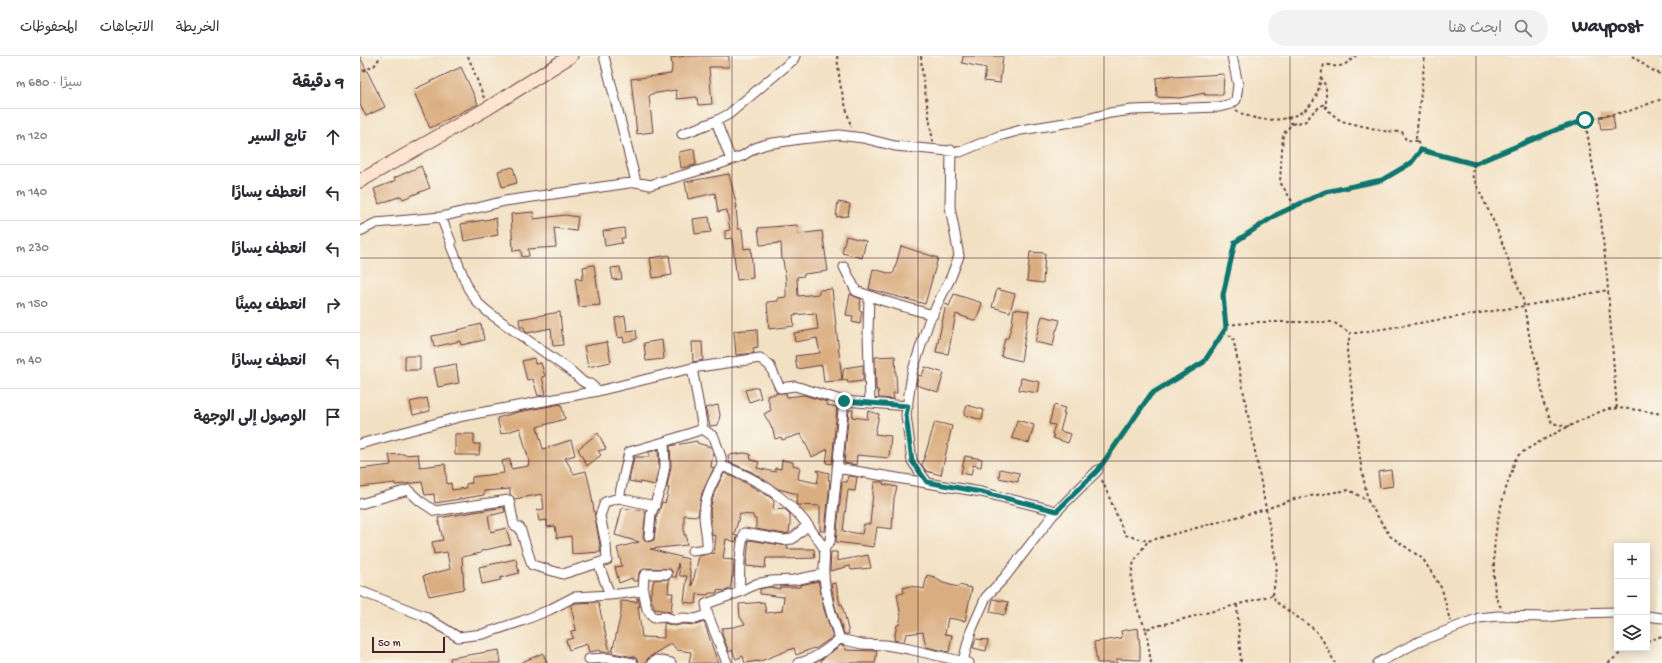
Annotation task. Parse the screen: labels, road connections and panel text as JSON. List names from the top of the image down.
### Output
{
  "scale_bar": "50 m",
  "page": {
    "header": "Waypost",
    "search": "ابحث هنا",
    "nav": ["الخريطة", "الاتجاهات", "المحفوظات"],
    "heading": ["9 دقيقة", "سيرًا · 680 m"],
    "list": [
      ["تابع السير", "120 m"],
      ["انعطف يسارًا", "140 m"],
      ["انعطف يسارًا", "230 m"],
      ["انعطف يمينًا", "150 m"],
      ["انعطف يسارًا", "40 m"],
      "الوصول إلى الوجهة"
    ],
    "map_buttons": ["+", "−"],
    "scale": "50 m"
  }
}
